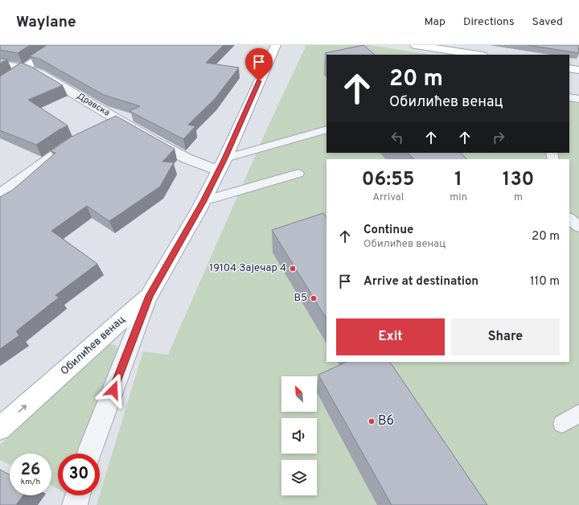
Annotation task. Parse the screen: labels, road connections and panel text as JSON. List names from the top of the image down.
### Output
{
  "streets": {
    "main road": ["Обилићев венац"],
    "street": ["Дравска"]
  },
  "crossings": [
    ["Дравска", "Обилићев венац"]
  ],
  "one_way": ["Обилићев венац"],
  "places": ["19104 Зајечар 4", "B5", "B6"],
  "north": "top left",
  "page": {
    "header": "Waylane",
    "nav": ["Map", "Directions", "Saved"],
    "turn": ["20 m", "Обилићев венац"],
    "eta": [
      "06:55",
      "Arrival",
      "1",
      "min",
      "130",
      "m"
    ],
    "list": [
      {
        "name": "Continue",
        "note": "Обилићев венац",
        "value": "20 m"
      },
      {
        "name": "Arrive at destination",
        "value": "110 m"
      }
    ],
    "buttons": ["Exit", "Share"],
    "speed": "26 km/h",
    "limit": "30"
  }
}
